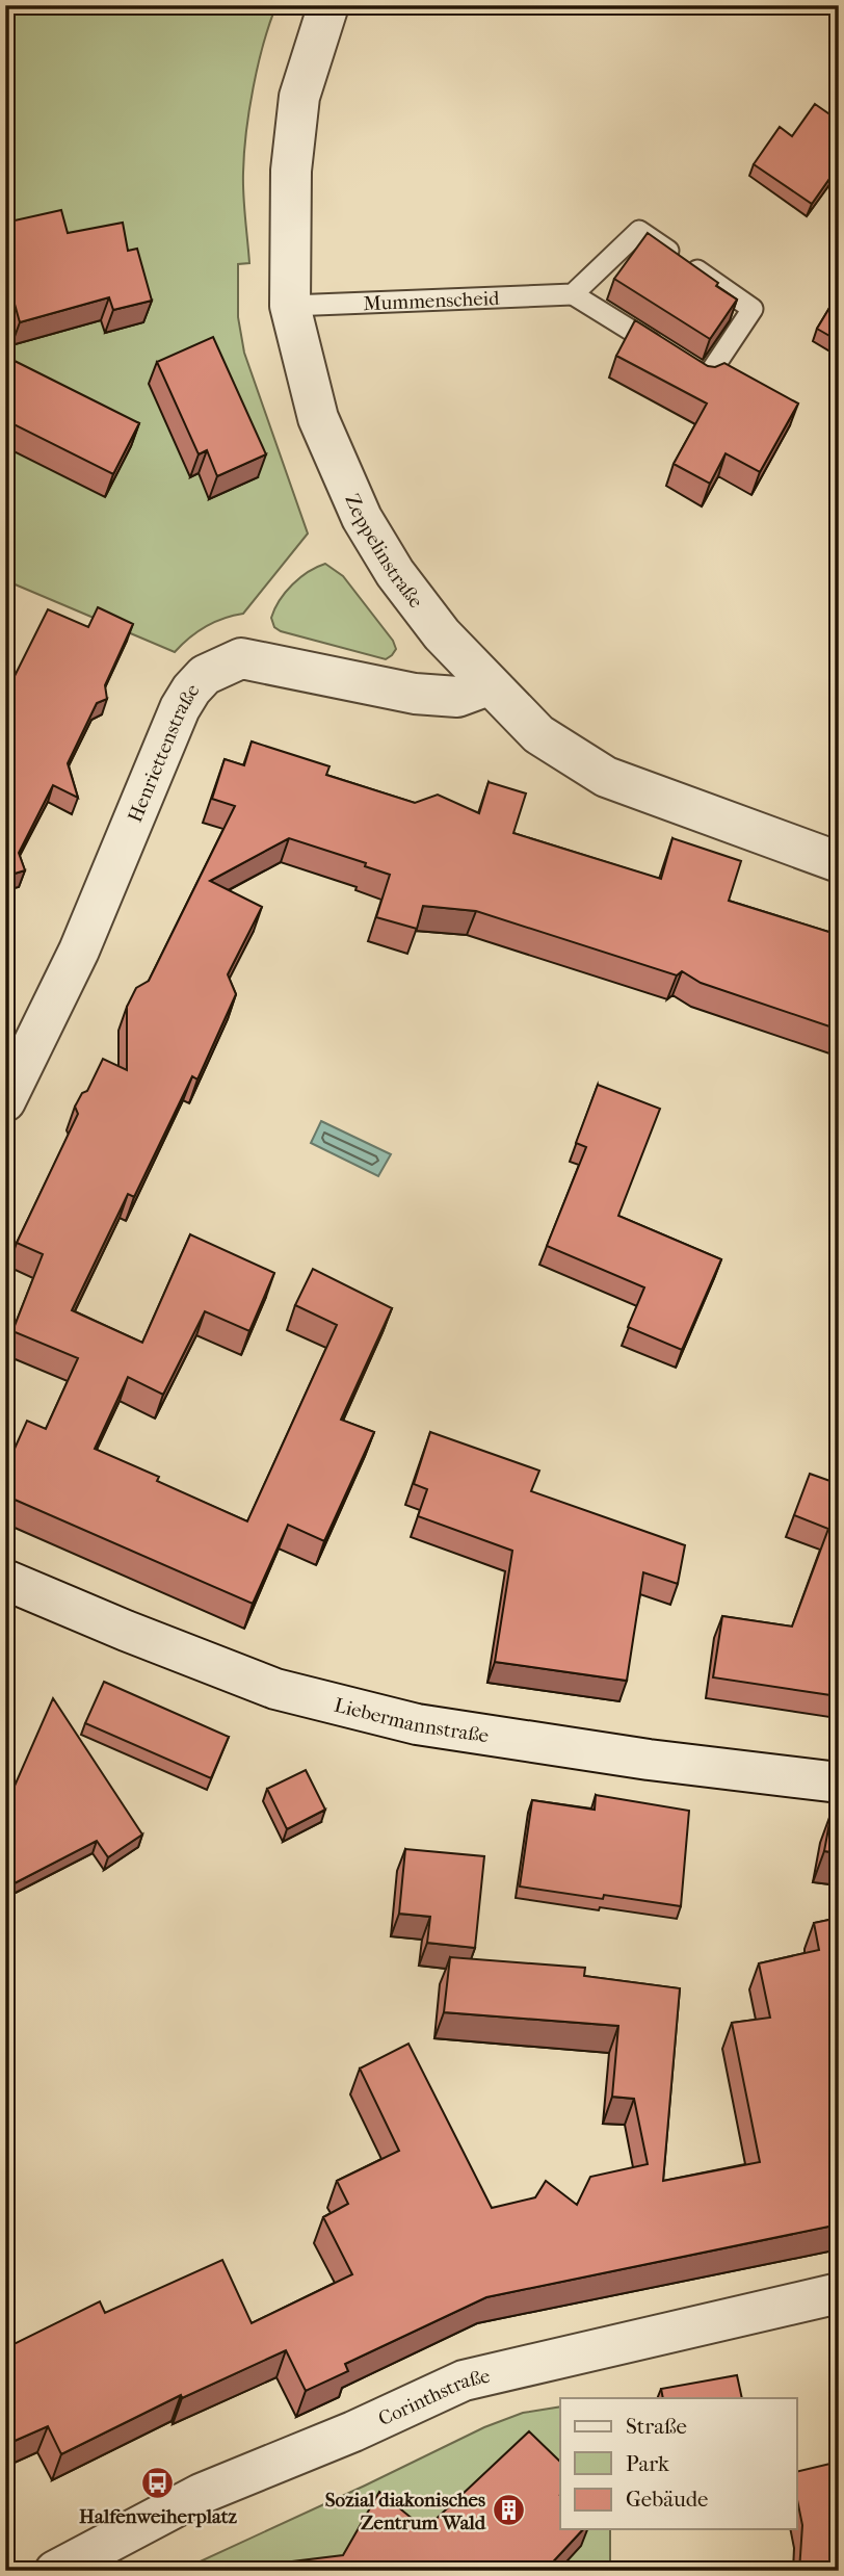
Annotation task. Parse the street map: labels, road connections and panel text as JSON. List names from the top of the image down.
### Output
{
  "streets": {
    "street": [
      "Zeppelinstraße",
      "Henriettenstraße",
      "Liebermannstraße",
      "Corinthstraße"
    ],
    "lane": ["Mummenscheid"]
  },
  "crossings": [
    ["Mummenscheid", "Zeppelinstraße"],
    ["Zeppelinstraße", "Henriettenstraße"]
  ],
  "places": {
    "bus stop": ["Halfenweiherplatz"],
    "building": ["Sozial diakonisches Zentrum Wald"]
  },
  "legend": ["Straße", "Park", "Gebäude"]
}
